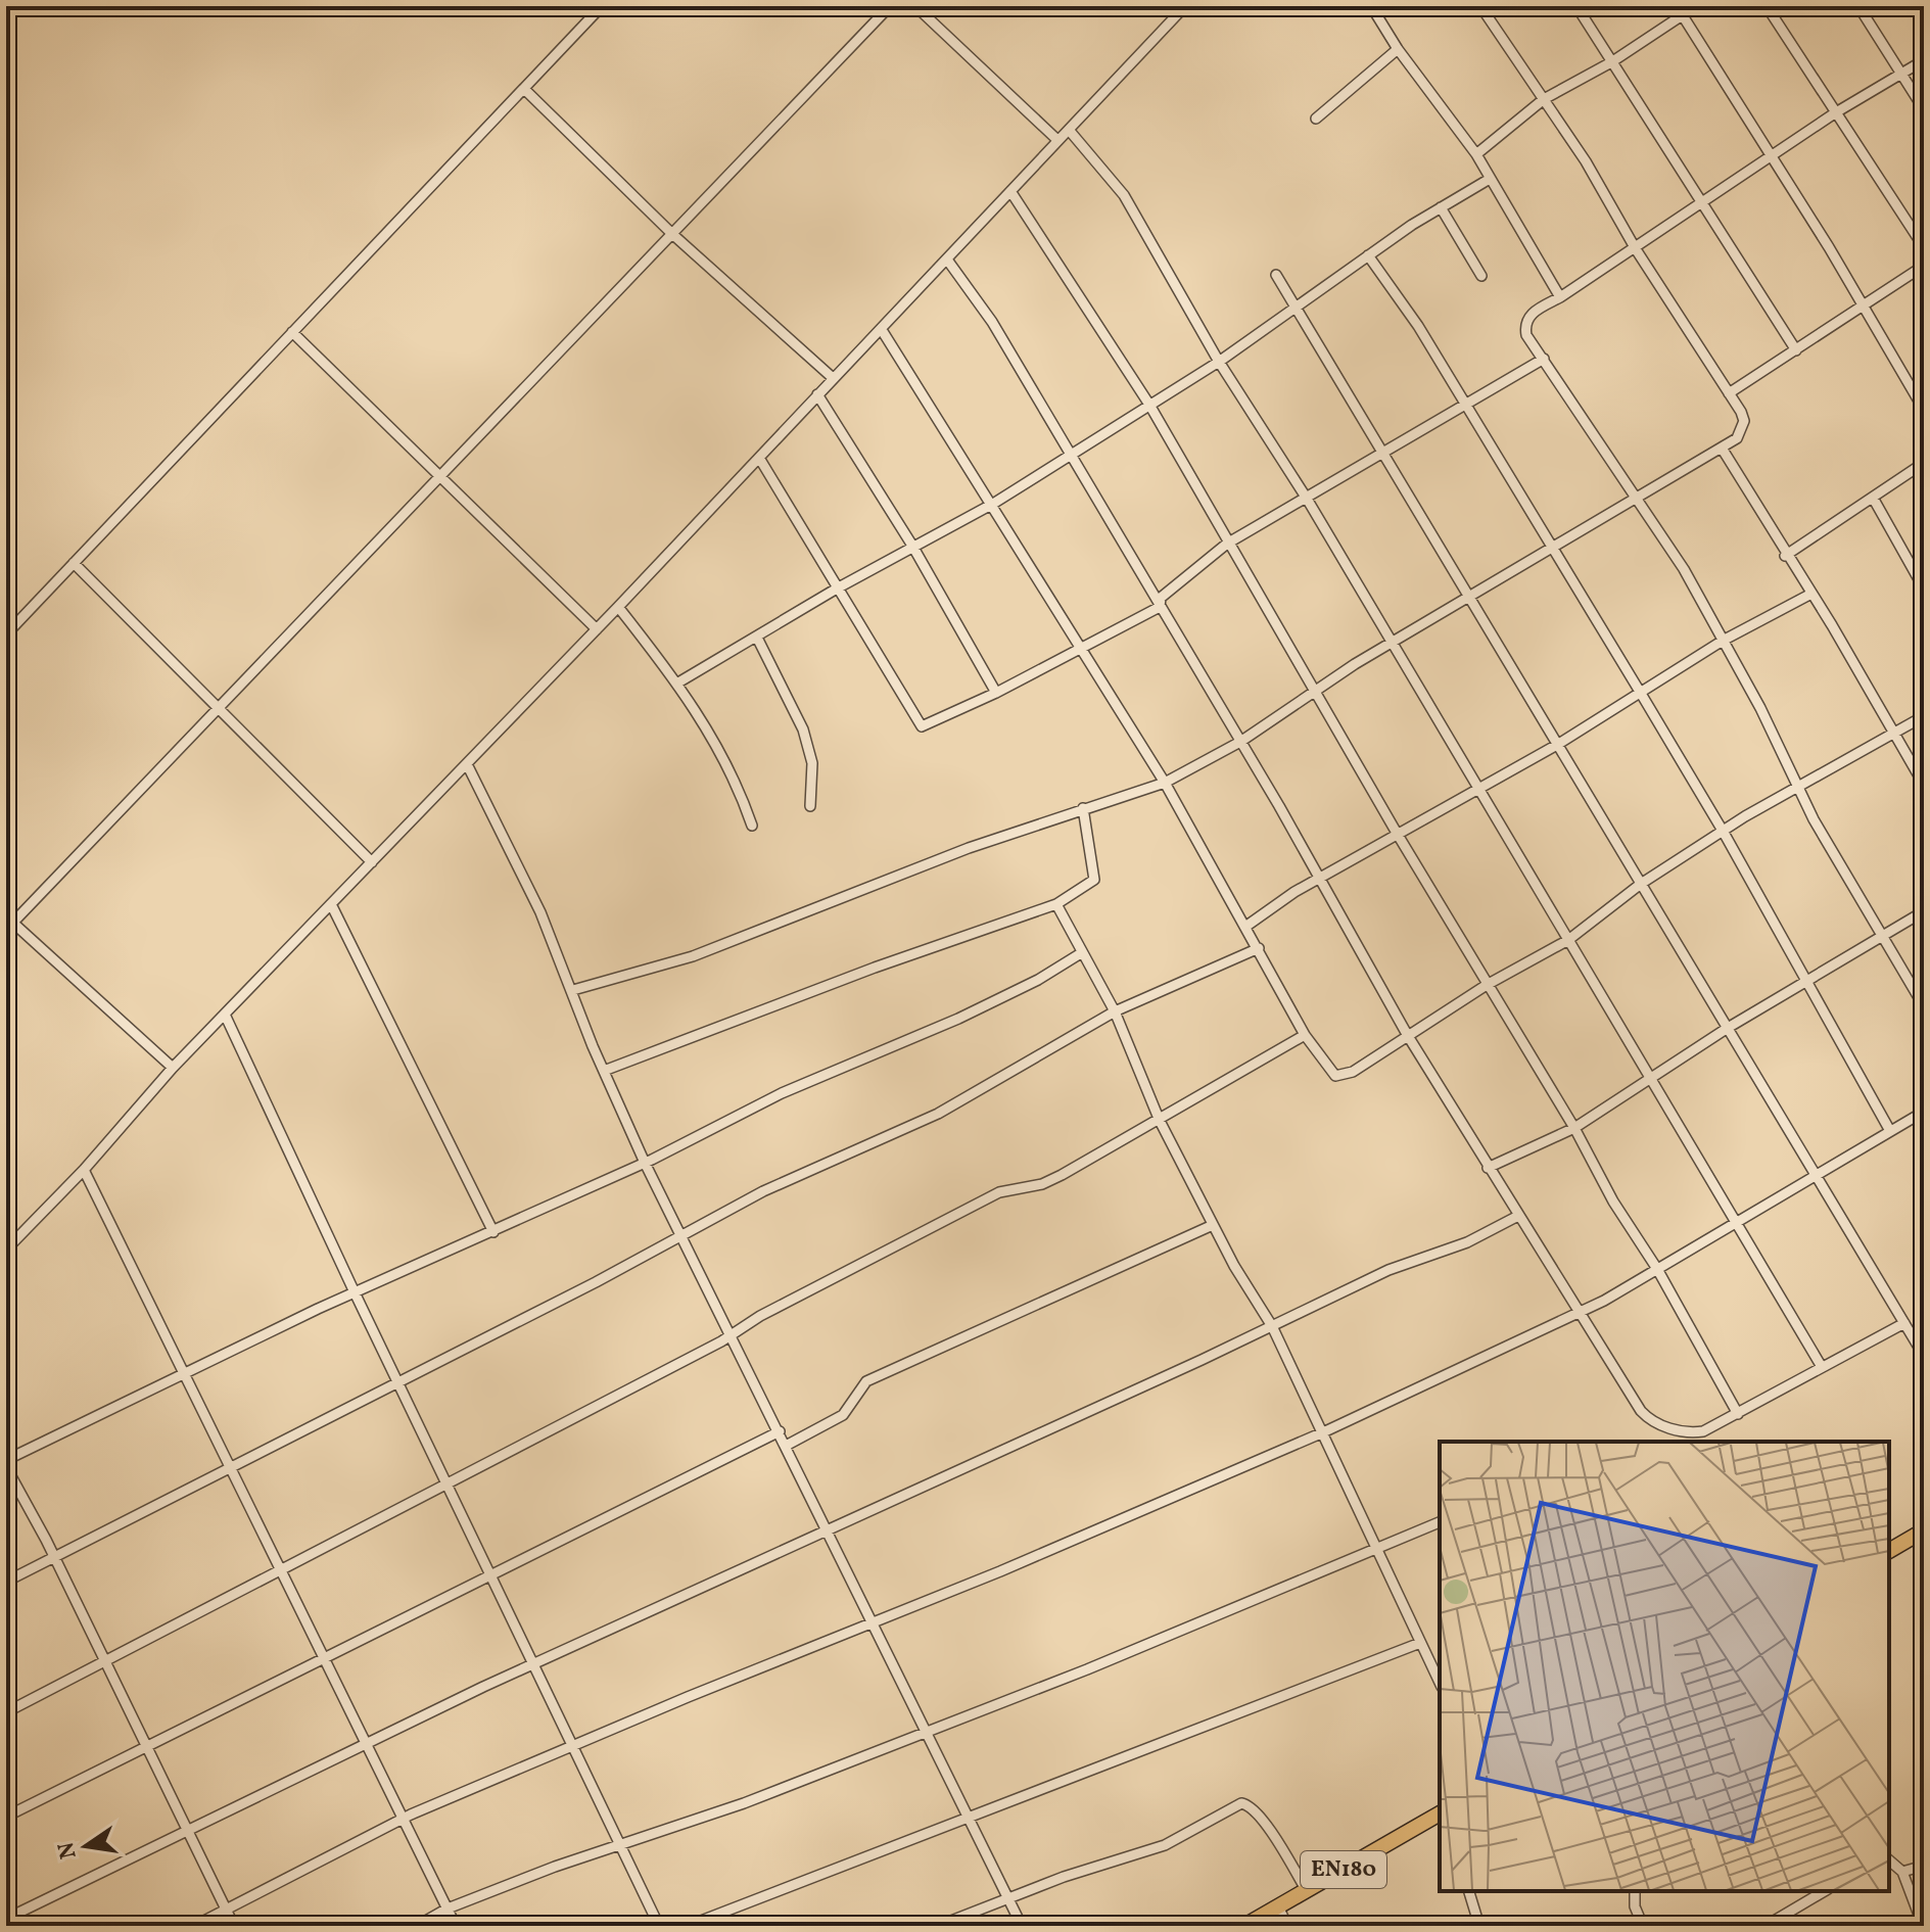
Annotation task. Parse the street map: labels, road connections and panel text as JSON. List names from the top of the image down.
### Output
{
  "streets": {
    "main road": ["EN180"]
  },
  "north": "left"
}
